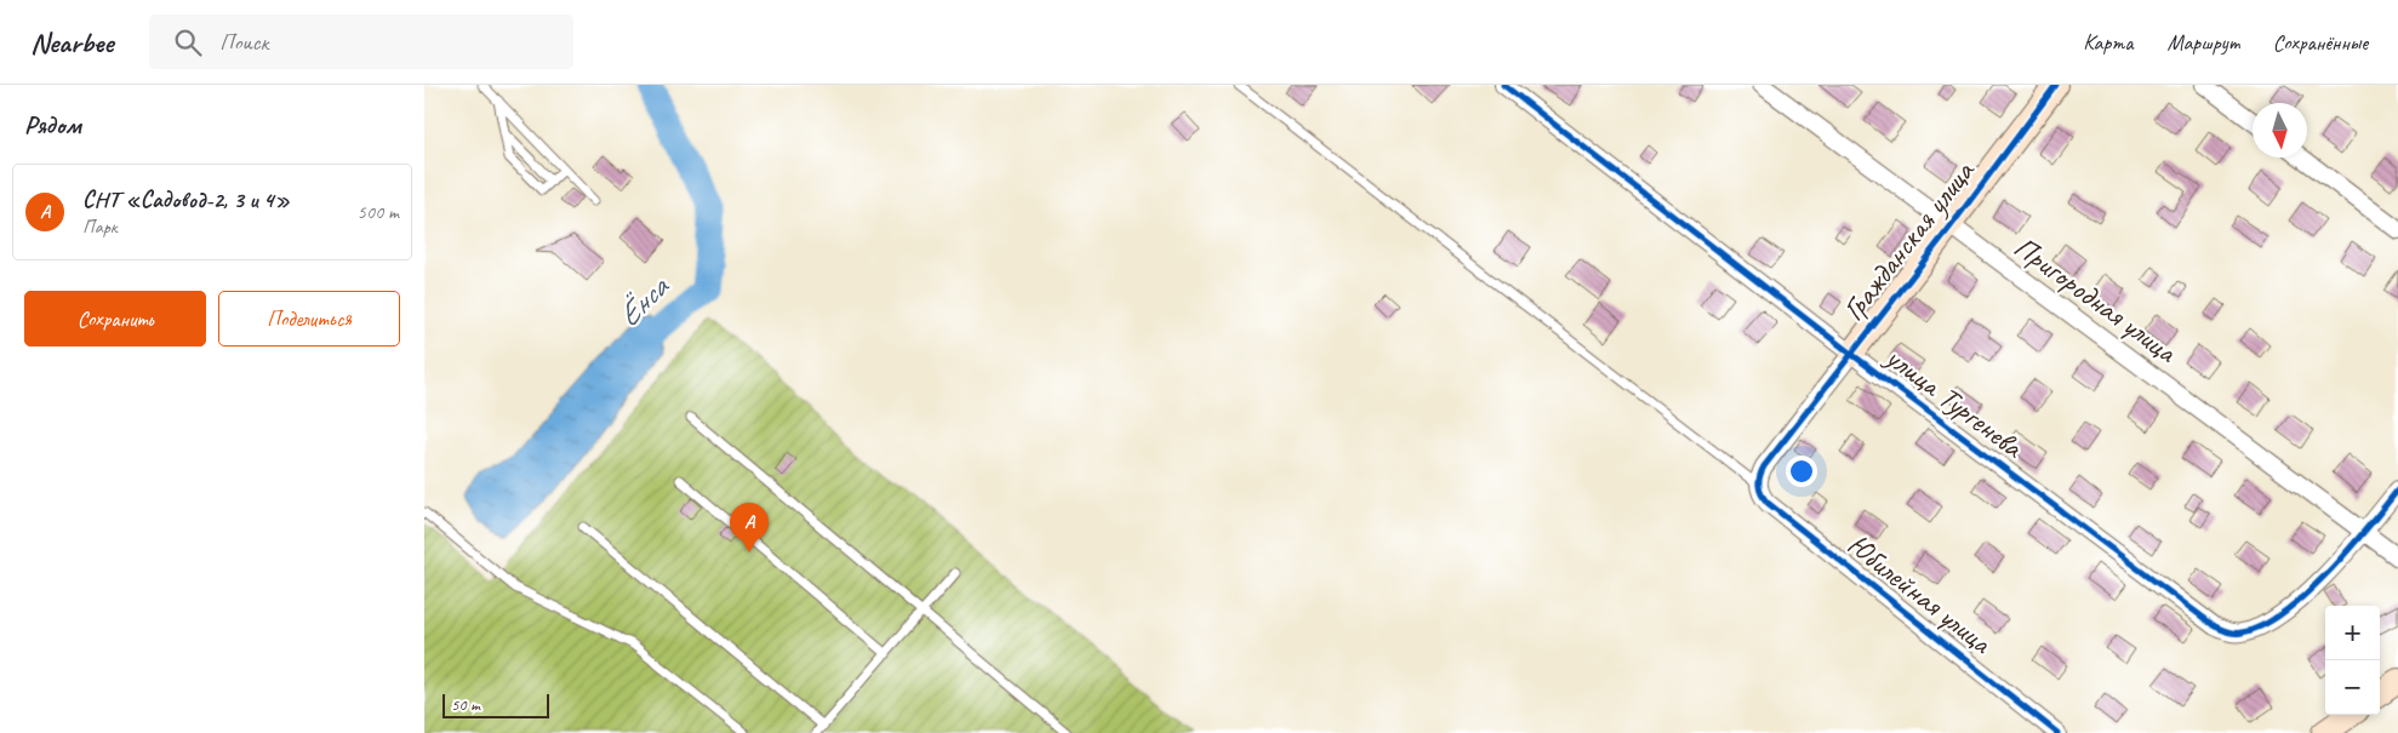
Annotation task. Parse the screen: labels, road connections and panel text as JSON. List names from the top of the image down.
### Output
{
  "streets": {
    "street": [
      "Гражданская улица",
      "Пригородная улица",
      "улица Тургенева",
      "Юбилейная улица"
    ]
  },
  "crossings": [
    ["Гражданская улица", "Пригородная улица"],
    ["Гражданская улица", "улица Тургенева"],
    ["Гражданская улица", "Юбилейная улица"],
    ["Пригородная улица", "улица Тургенева"]
  ],
  "water": ["Ёнса"],
  "scale_bar": "50 m",
  "north": "bottom",
  "page": {
    "header": "Nearbee",
    "search": "Поиск",
    "nav": ["Карта", "Маршрут", "Сохранённые"],
    "heading": "Рядом",
    "list": [
      {
        "mark": "A",
        "name": "СНТ «Садовод-2, 3 и 4»",
        "note": "Парк",
        "value": "500 m"
      }
    ],
    "buttons": ["Сохранить", "Поделиться"],
    "pins": "A",
    "map_buttons": ["+", "−"],
    "scale": "50 m"
  }
}
